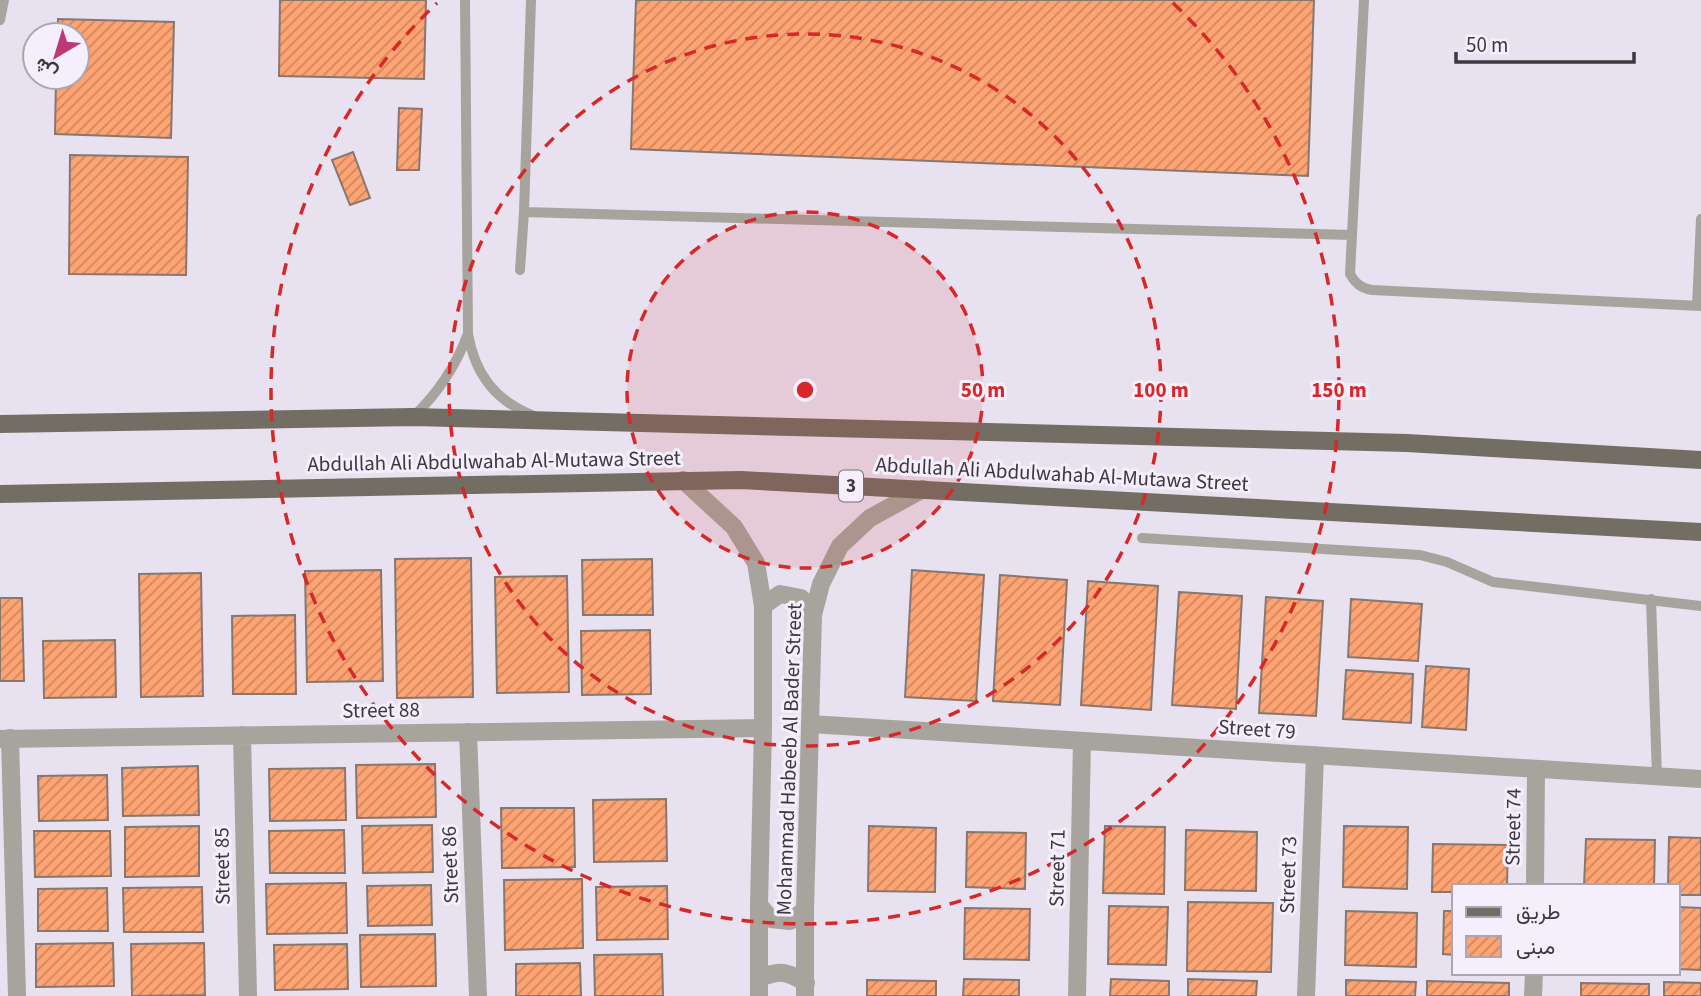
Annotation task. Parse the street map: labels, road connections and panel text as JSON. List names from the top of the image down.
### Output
{
  "streets": {
    "main road": ["Abdullah Ali Abdulwahab Al-Mutawa Street", "3"],
    "street": [
      "Street 88",
      "Street 79",
      "Mohammad Habeeb Al Bader Street",
      "Street 74",
      "Street 86",
      "Street 85",
      "Street 71",
      "Street 73"
    ]
  },
  "crossings": [
    ["Abdullah Ali Abdulwahab Al-Mutawa Street", "Mohammad Habeeb Al Bader Street"],
    ["Street 88", "Mohammad Habeeb Al Bader Street"],
    ["Street 88", "Street 86"],
    ["Street 88", "Street 85"],
    ["Street 79", "Mohammad Habeeb Al Bader Street"],
    ["Street 79", "Street 74"],
    ["Street 79", "Street 71"],
    ["Street 79", "Street 73"]
  ],
  "legend": ["طريق", "مبنى"],
  "scale_bar": "50 m",
  "north": "bottom left",
  "rings": ["50 m", "100 m", "150 m"]
}
